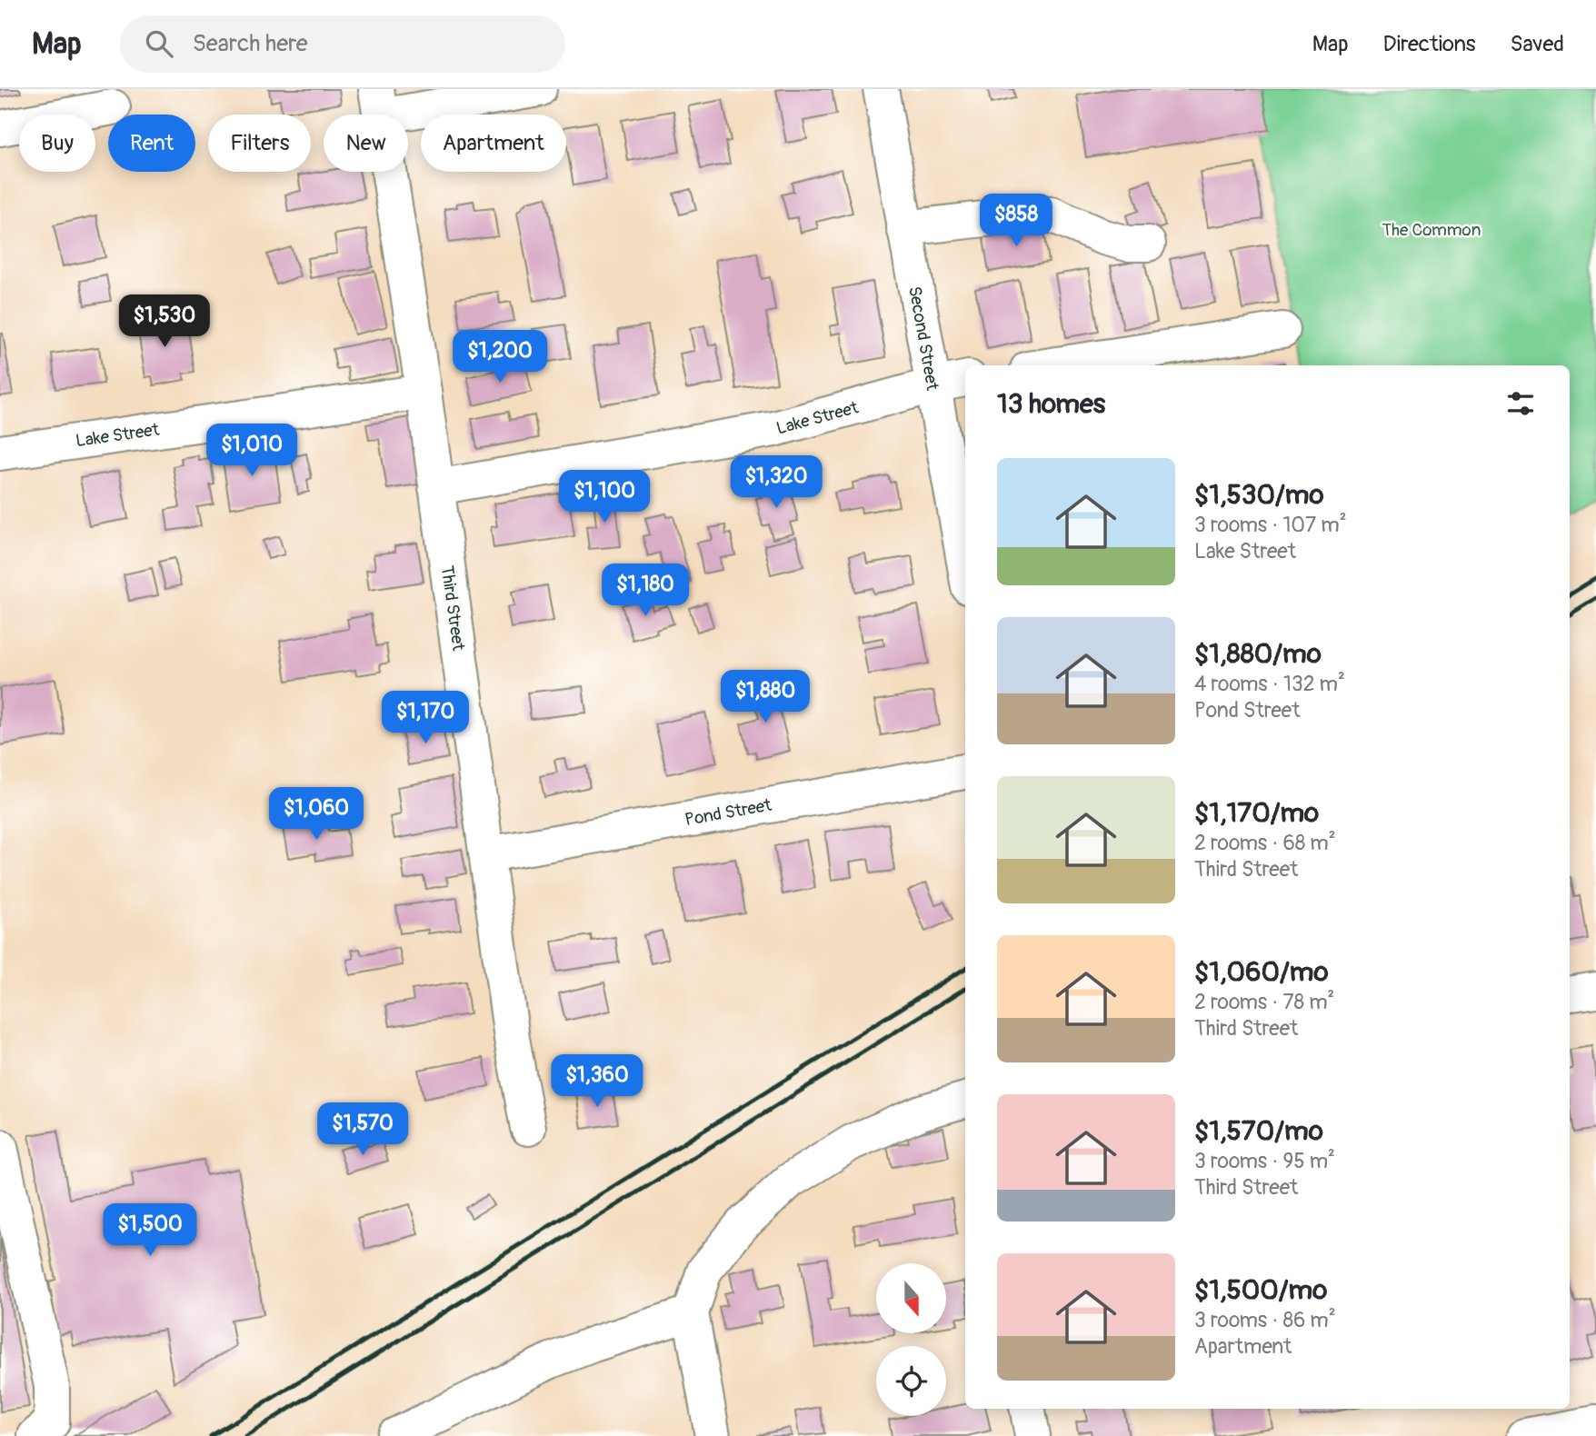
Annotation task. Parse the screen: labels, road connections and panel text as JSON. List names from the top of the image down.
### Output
{
  "streets": {
    "street": [
      "Second Street",
      "Lake Street",
      "Third Street",
      "Pond Street"
    ]
  },
  "crossings": [
    ["Second Street", "Lake Street"],
    ["Lake Street", "Third Street"],
    ["Third Street", "Pond Street"]
  ],
  "parks": ["The Common"],
  "north": "bottom",
  "page": {
    "header": "Map",
    "search": "Search here",
    "nav": ["Map", "Directions", "Saved"],
    "chip": [
      "Buy",
      "Rent",
      "Filters",
      "New",
      "Apartment"
    ],
    "price": [
      "$858",
      "$1,530",
      "$1,200",
      "$1,010",
      "$1,320",
      "$1,100",
      "$1,180",
      "$1,880",
      "$1,170",
      "$1,060",
      "$1,360",
      "$1,570",
      "$1,500"
    ],
    "heading": "13 homes",
    "list": [
      {
        "name": "$1,530/mo",
        "note": "3 rooms · 107 m² · Lake Street"
      },
      {
        "name": "$1,880/mo",
        "note": "4 rooms · 132 m² · Pond Street"
      },
      {
        "name": "$1,170/mo",
        "note": "2 rooms · 68 m² · Third Street"
      },
      {
        "name": "$1,060/mo",
        "note": "2 rooms · 78 m² · Third Street"
      },
      {
        "name": "$1,570/mo",
        "note": "3 rooms · 95 m² · Third Street"
      },
      {
        "name": "$1,500/mo",
        "note": "3 rooms · 86 m² · Apartment"
      }
    ]
  }
}
